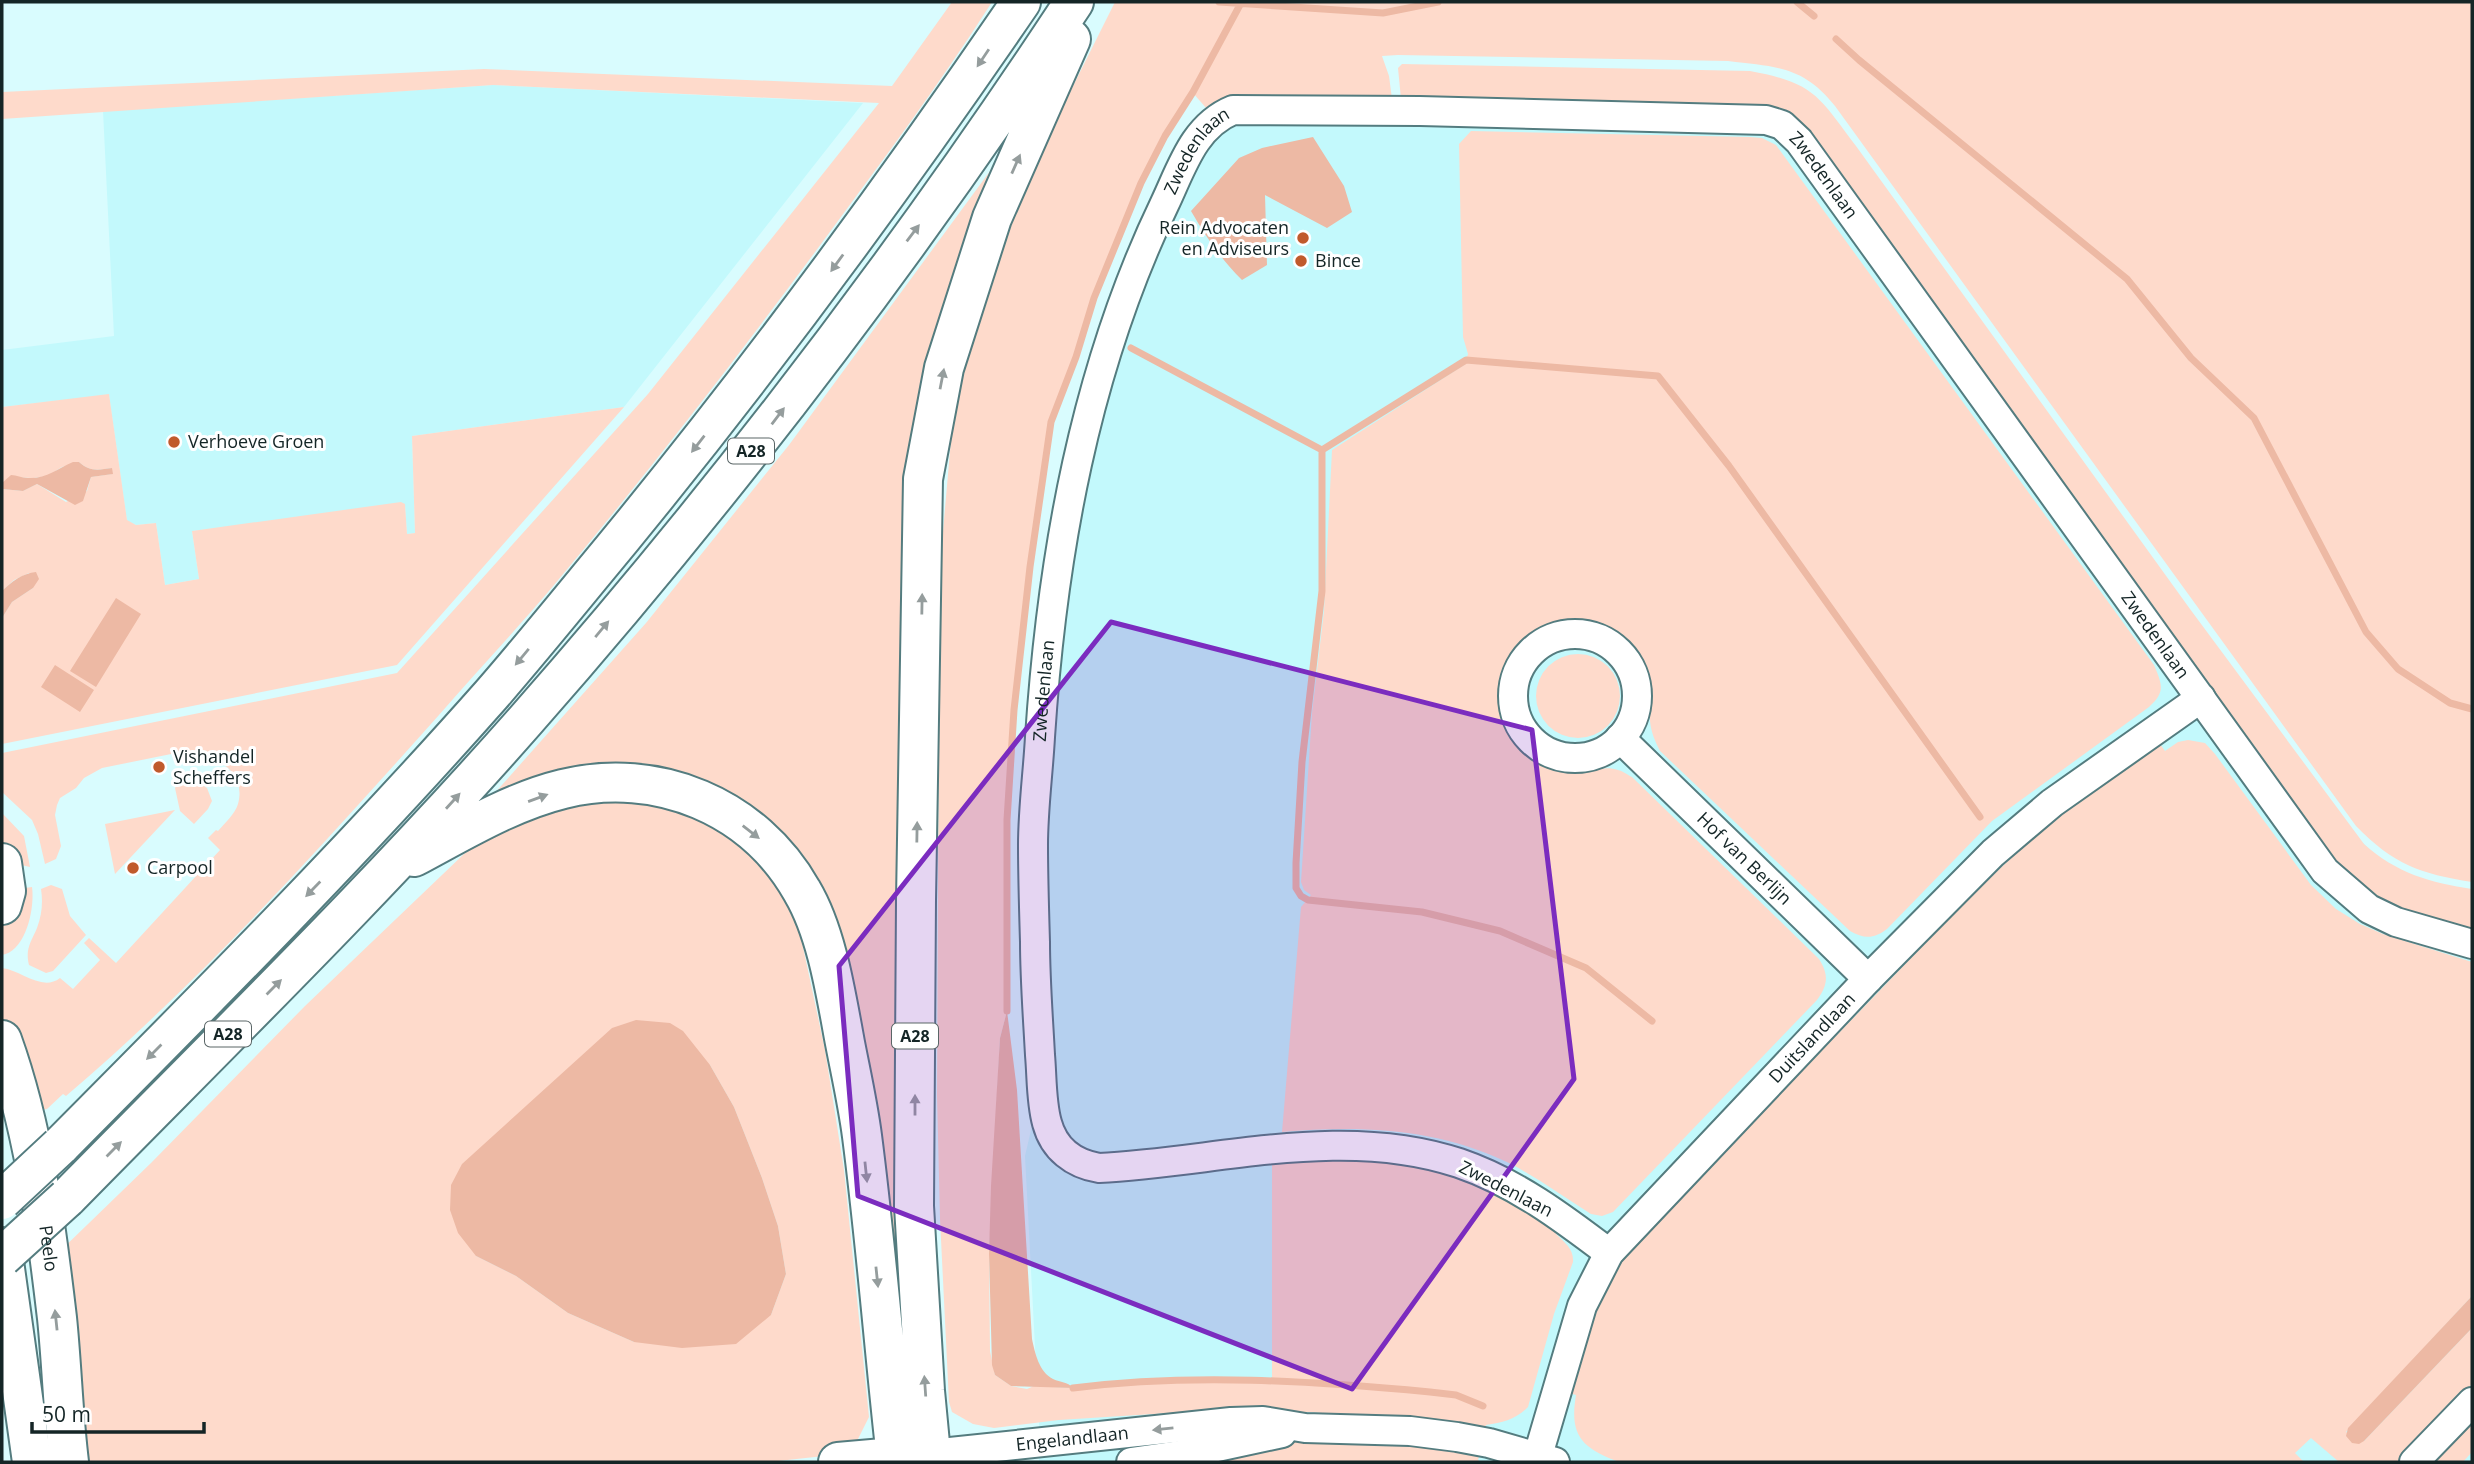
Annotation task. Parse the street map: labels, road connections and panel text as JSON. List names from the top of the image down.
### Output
{
  "streets": {
    "main road": ["A28", "Peelo", "Engelandlaan"],
    "street": ["Zwedenlaan", "Hof van Berlijn", "Duitslandlaan"]
  },
  "crossings": [
    ["Zwedenlaan", "Duitslandlaan"],
    ["A28", "Engelandlaan"],
    ["Hof van Berlijn", "Duitslandlaan"],
    ["Duitslandlaan", "Engelandlaan"]
  ],
  "places": [
    "Rein Advocaten en Adviseurs",
    "Bince",
    "Verhoeve Groen",
    "Vishandel Scheffers",
    "Carpool"
  ],
  "scale_bar": "50 m"
}
